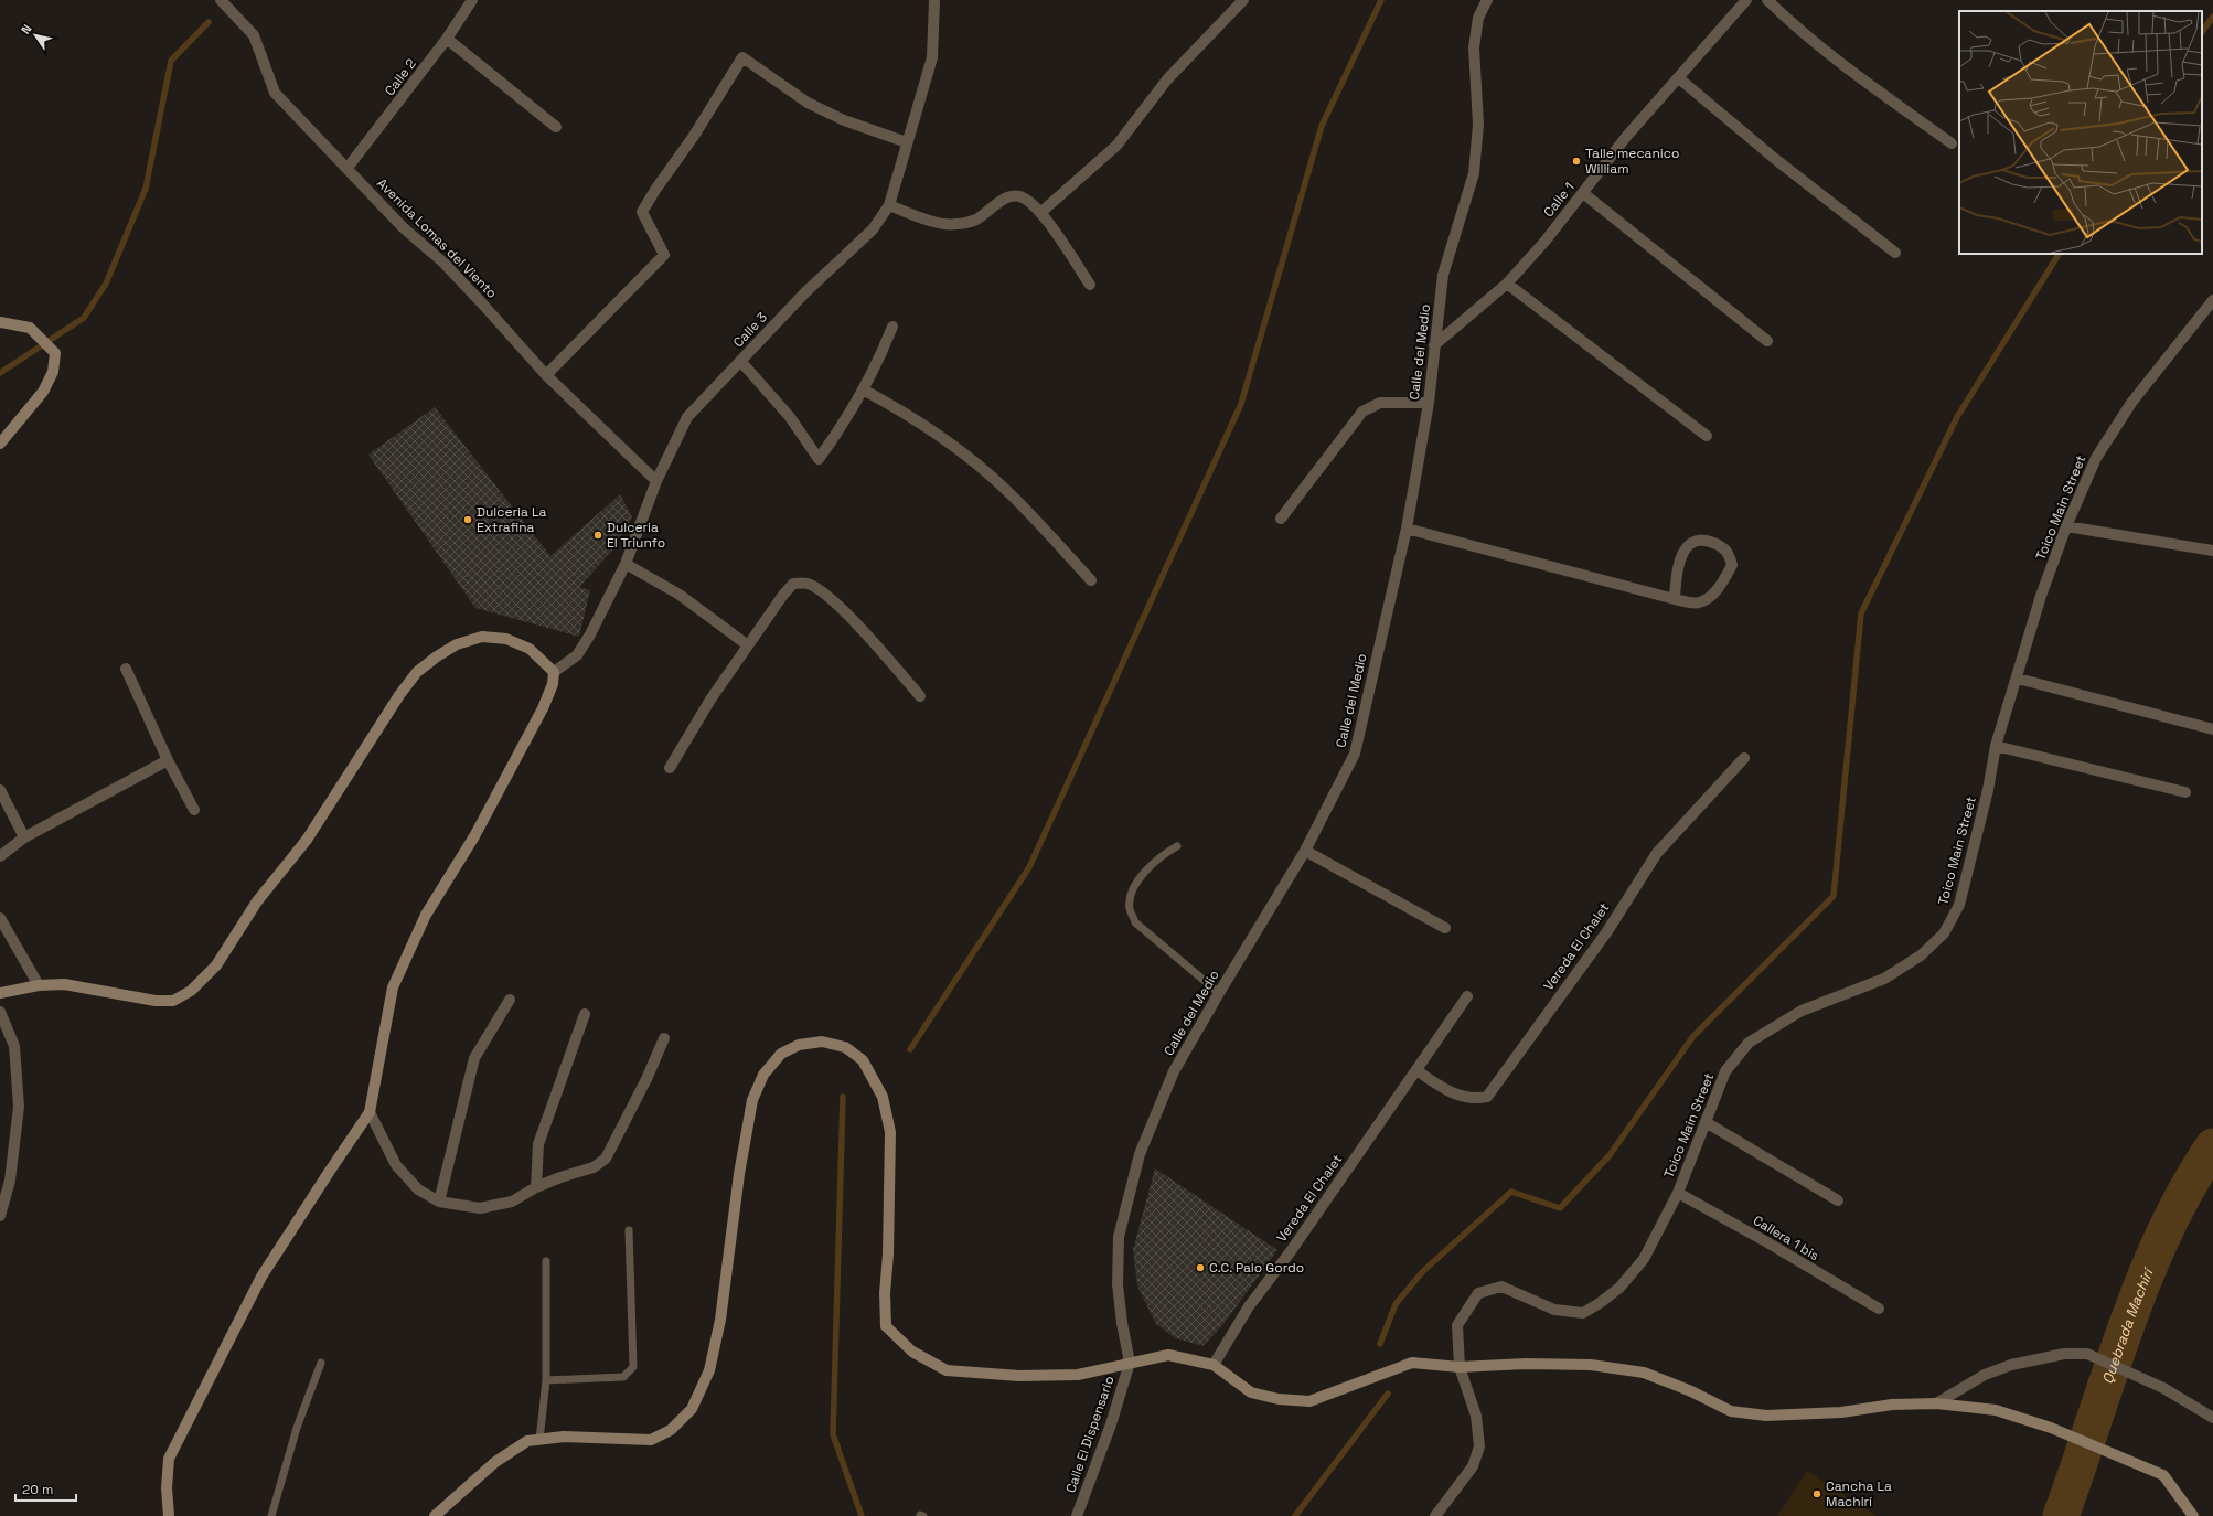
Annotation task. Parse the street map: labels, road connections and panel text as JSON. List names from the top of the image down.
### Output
{
  "streets": {
    "street": [
      "Calle 2",
      "Calle 1",
      "Avenida Lomas del Viento",
      "Calle 3",
      "Calle del Medio",
      "Toico Main Street",
      "Vereda El Chalet",
      "Callera 1 bis",
      "Calle El Dispensario"
    ]
  },
  "crossings": [
    ["Calle 2", "Avenida Lomas del Viento"],
    ["Calle 1", "Calle del Medio"],
    ["Avenida Lomas del Viento", "Calle 3"],
    ["Calle del Medio", "Calle El Dispensario"],
    ["Toico Main Street", "Callera 1 bis"]
  ],
  "water": ["Quebrada Machirí"],
  "places": [
    "Talle mecanico William",
    "Dulceria La Extrafina",
    "Dulceria El Triunfo",
    "C.C. Palo Gordo",
    "Cancha La Machirí"
  ],
  "scale_bar": "20 m",
  "north": "top left"
}
